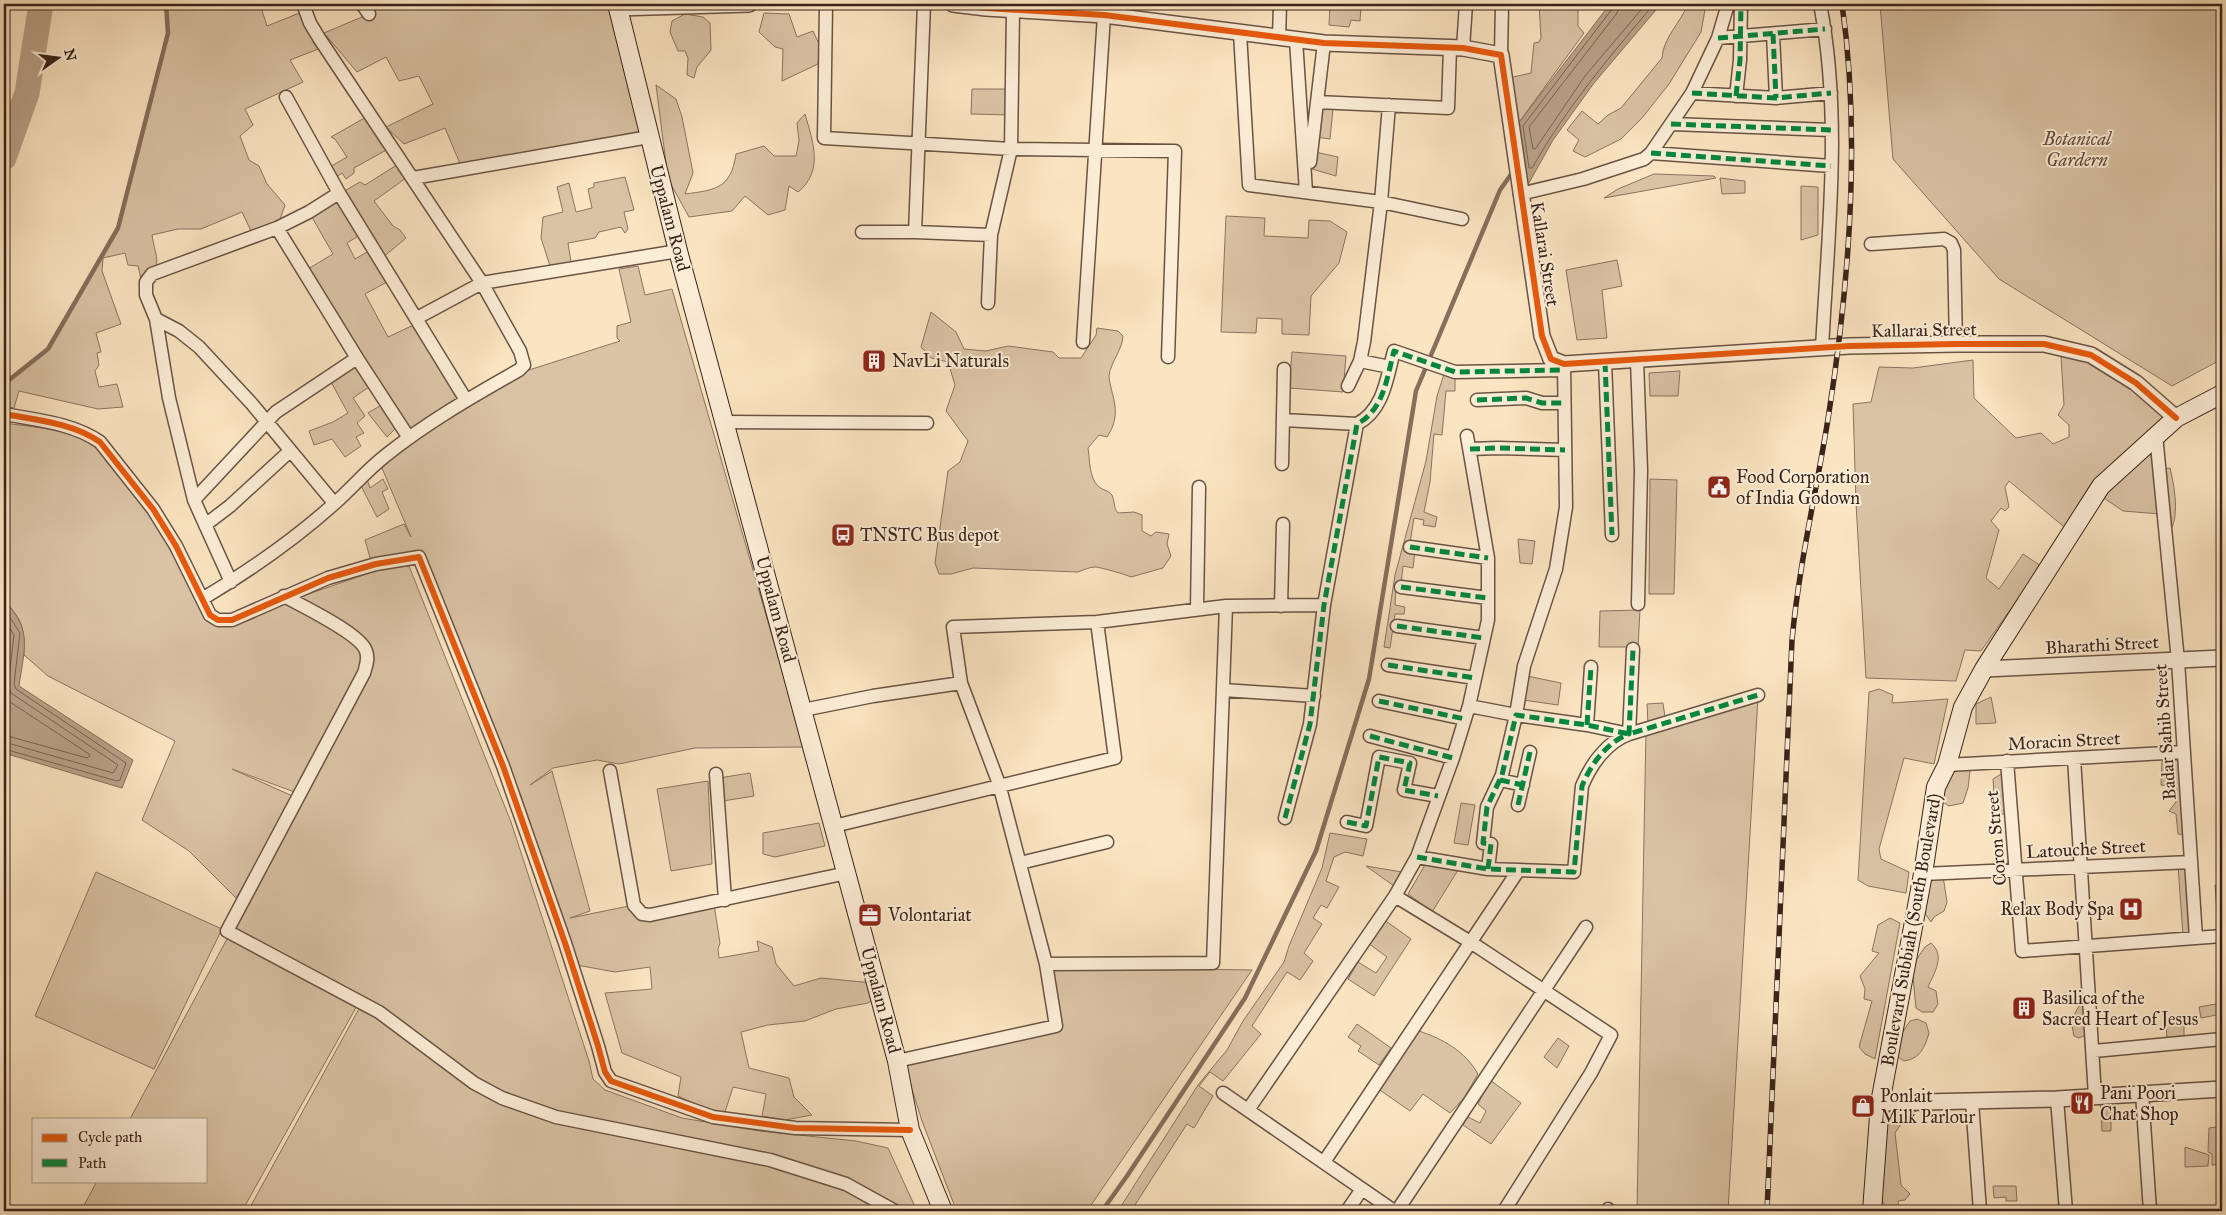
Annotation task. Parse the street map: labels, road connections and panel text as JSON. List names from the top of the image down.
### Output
{
  "streets": {
    "main road": ["Uppalam Road", "Boulevard Subbiah (South Boulevard)"],
    "street": [
      "Kallarai Street",
      "Bharathi Street",
      "Badar Sahib Street",
      "Moracin Street",
      "Coron Street",
      "Latouche Street"
    ]
  },
  "crossings": [
    ["Kallarai Street", "Boulevard Subbiah (South Boulevard)"],
    ["Bharathi Street", "Badar Sahib Street"],
    ["Bharathi Street", "Boulevard Subbiah (South Boulevard)"],
    ["Badar Sahib Street", "Moracin Street"],
    ["Badar Sahib Street", "Coron Street"],
    ["Badar Sahib Street", "Latouche Street"],
    ["Badar Sahib Street", "Boulevard Subbiah (South Boulevard)"],
    ["Moracin Street", "Coron Street"],
    ["Moracin Street", "Boulevard Subbiah (South Boulevard)"],
    ["Coron Street", "Latouche Street"],
    ["Latouche Street", "Boulevard Subbiah (South Boulevard)"]
  ],
  "parks": ["Botanical Gardern"],
  "places": {
    "building": ["NavLi Naturals", "Basilica of the Sacred Heart of Jesus"],
    "public building": ["Food Corporation of India Godown"],
    "bus stop": ["TNSTC Bus depot"],
    "hospital": ["Relax Body Spa"],
    "office": ["Volontariat"],
    "restaurant": ["Pani Poori Chat Shop"],
    "shop": ["Ponlait Milk Parlour"]
  },
  "legend": ["Cycle path", "Path"],
  "north": "right"
}
